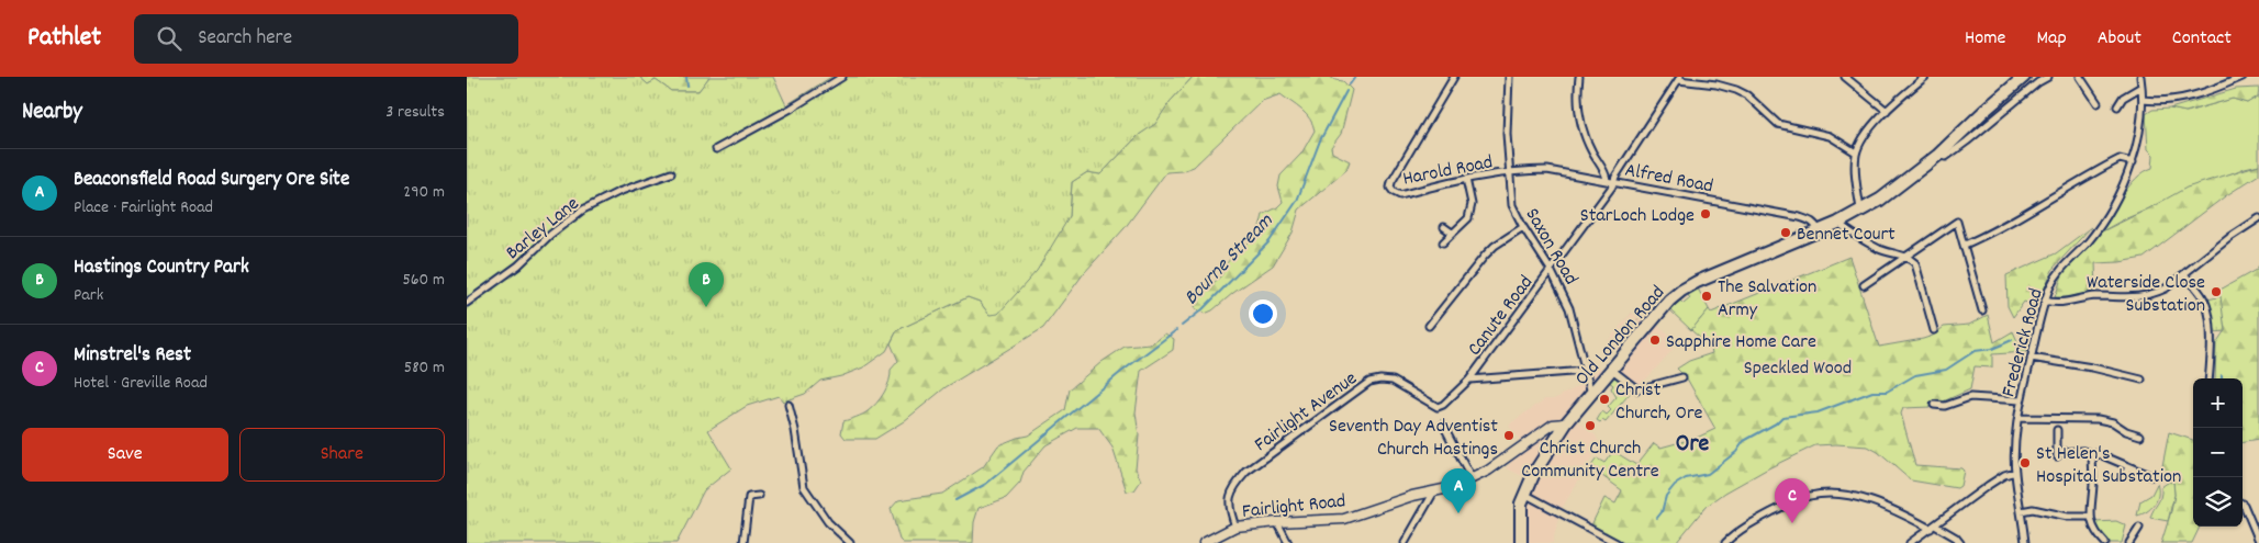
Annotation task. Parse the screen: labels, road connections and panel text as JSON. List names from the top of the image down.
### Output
{
  "streets": {
    "highway": ["Old London Road"],
    "street": [
      "Harold Road",
      "Alfred Road",
      "Barley Lane",
      "Saxon Road",
      "Canute Road",
      "Frederick Road",
      "Fairlight Avenue",
      "Fairlight Road"
    ]
  },
  "crossings": [
    ["Harold Road", "Alfred Road"],
    ["Harold Road", "Saxon Road"],
    ["Alfred Road", "Saxon Road"],
    ["Alfred Road", "Canute Road"],
    ["Alfred Road", "Old London Road"],
    ["Saxon Road", "Canute Road"],
    ["Saxon Road", "Old London Road"],
    ["Canute Road", "Fairlight Avenue"],
    ["Old London Road", "Fairlight Road"],
    ["Fairlight Avenue", "Fairlight Road"]
  ],
  "districts": ["Ore"],
  "water": ["Bourne Stream"],
  "parks": ["Speckled Wood"],
  "places": [
    "StarLoch Lodge",
    "Bennet Court",
    "Waterside Close Substation",
    "The Salvation Army",
    "Sapphire Home Care",
    "Christ Church, Ore",
    "Christ Church Community Centre",
    "Seventh Day Adventist Church Hastings",
    "St Helen's Hospital Substation"
  ],
  "page": {
    "header": "Pathlet",
    "search": "Search here",
    "nav": [
      "Home",
      "Map",
      "About",
      "Contact"
    ],
    "heading": ["Nearby", "3 results"],
    "list": [
      {
        "mark": "A",
        "name": "Beaconsfield Road Surgery Ore Site",
        "note": "Place · Fairlight Road",
        "value": "290 m"
      },
      {
        "mark": "B",
        "name": "Hastings Country Park",
        "note": "Park",
        "value": "560 m"
      },
      {
        "mark": "C",
        "name": "Minstrel's Rest",
        "note": "Hotel · Greville Road",
        "value": "580 m"
      }
    ],
    "pins": ["B", "A", "C"],
    "map_buttons": ["+", "−"],
    "buttons": ["Save", "Share"]
  }
}
